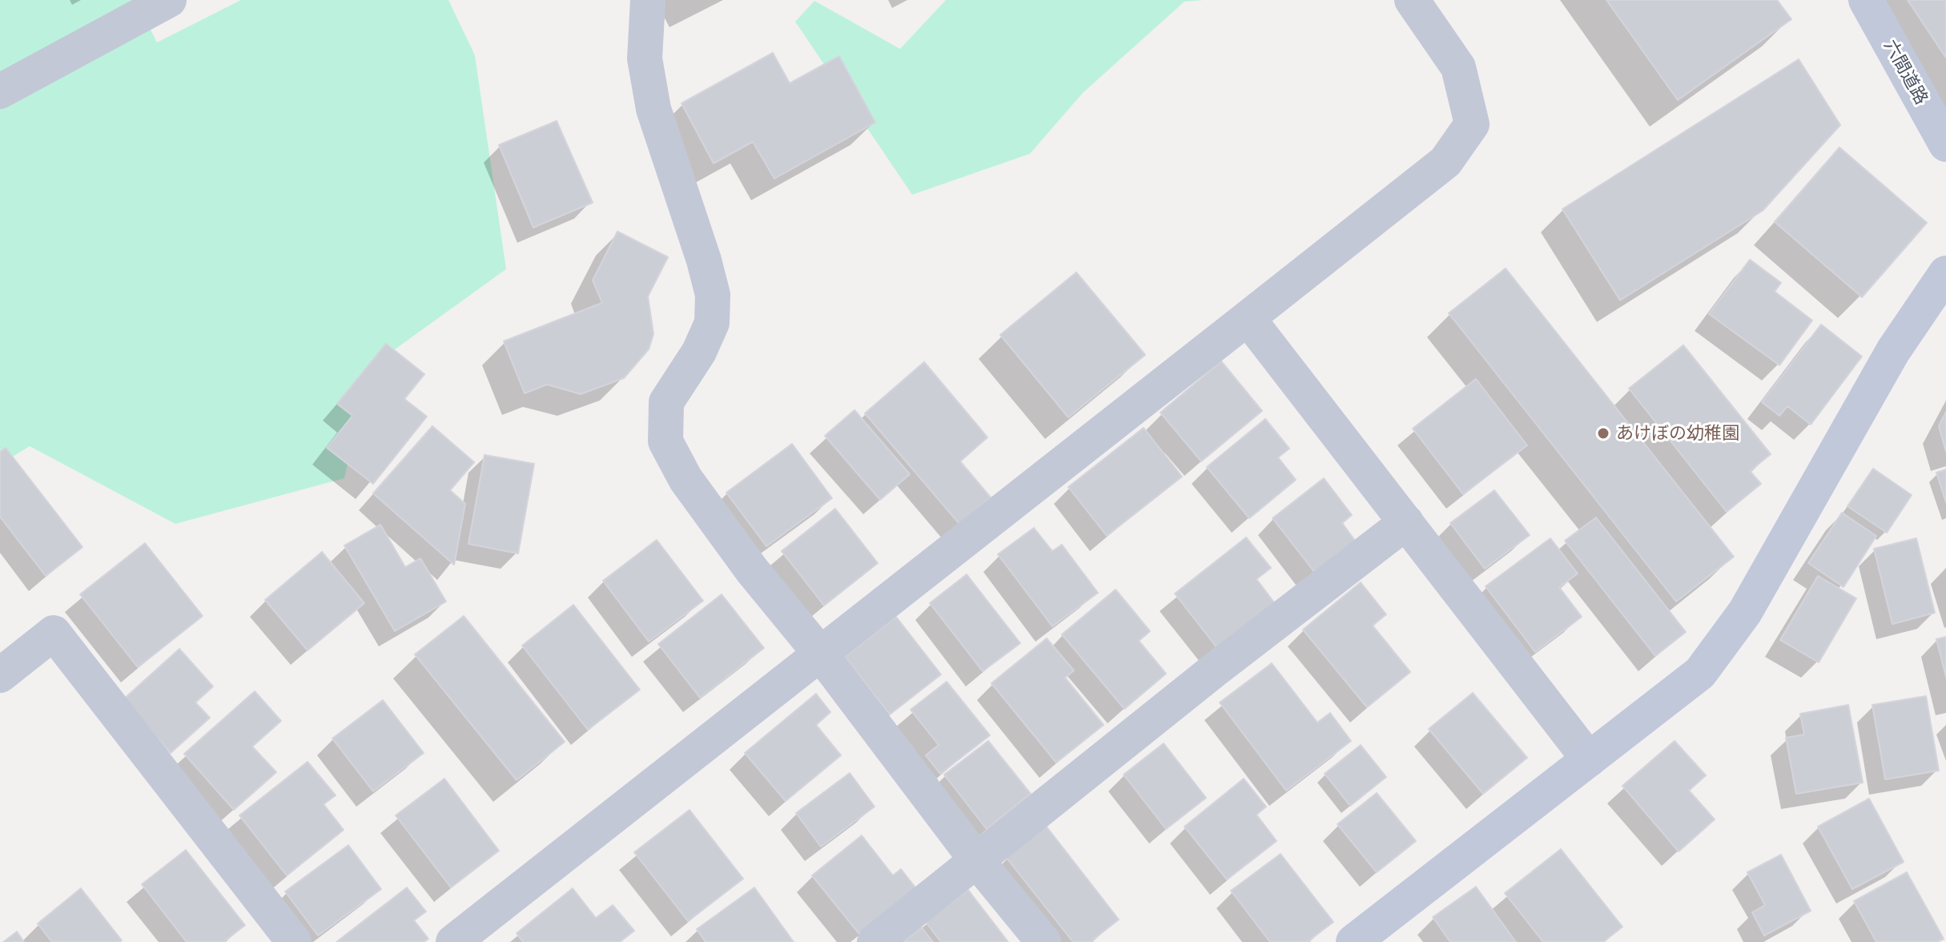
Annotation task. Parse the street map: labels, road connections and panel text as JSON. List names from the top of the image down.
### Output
{
  "streets": {
    "street": ["六間道路"]
  },
  "places": ["あけぼの幼稚園"]
}
